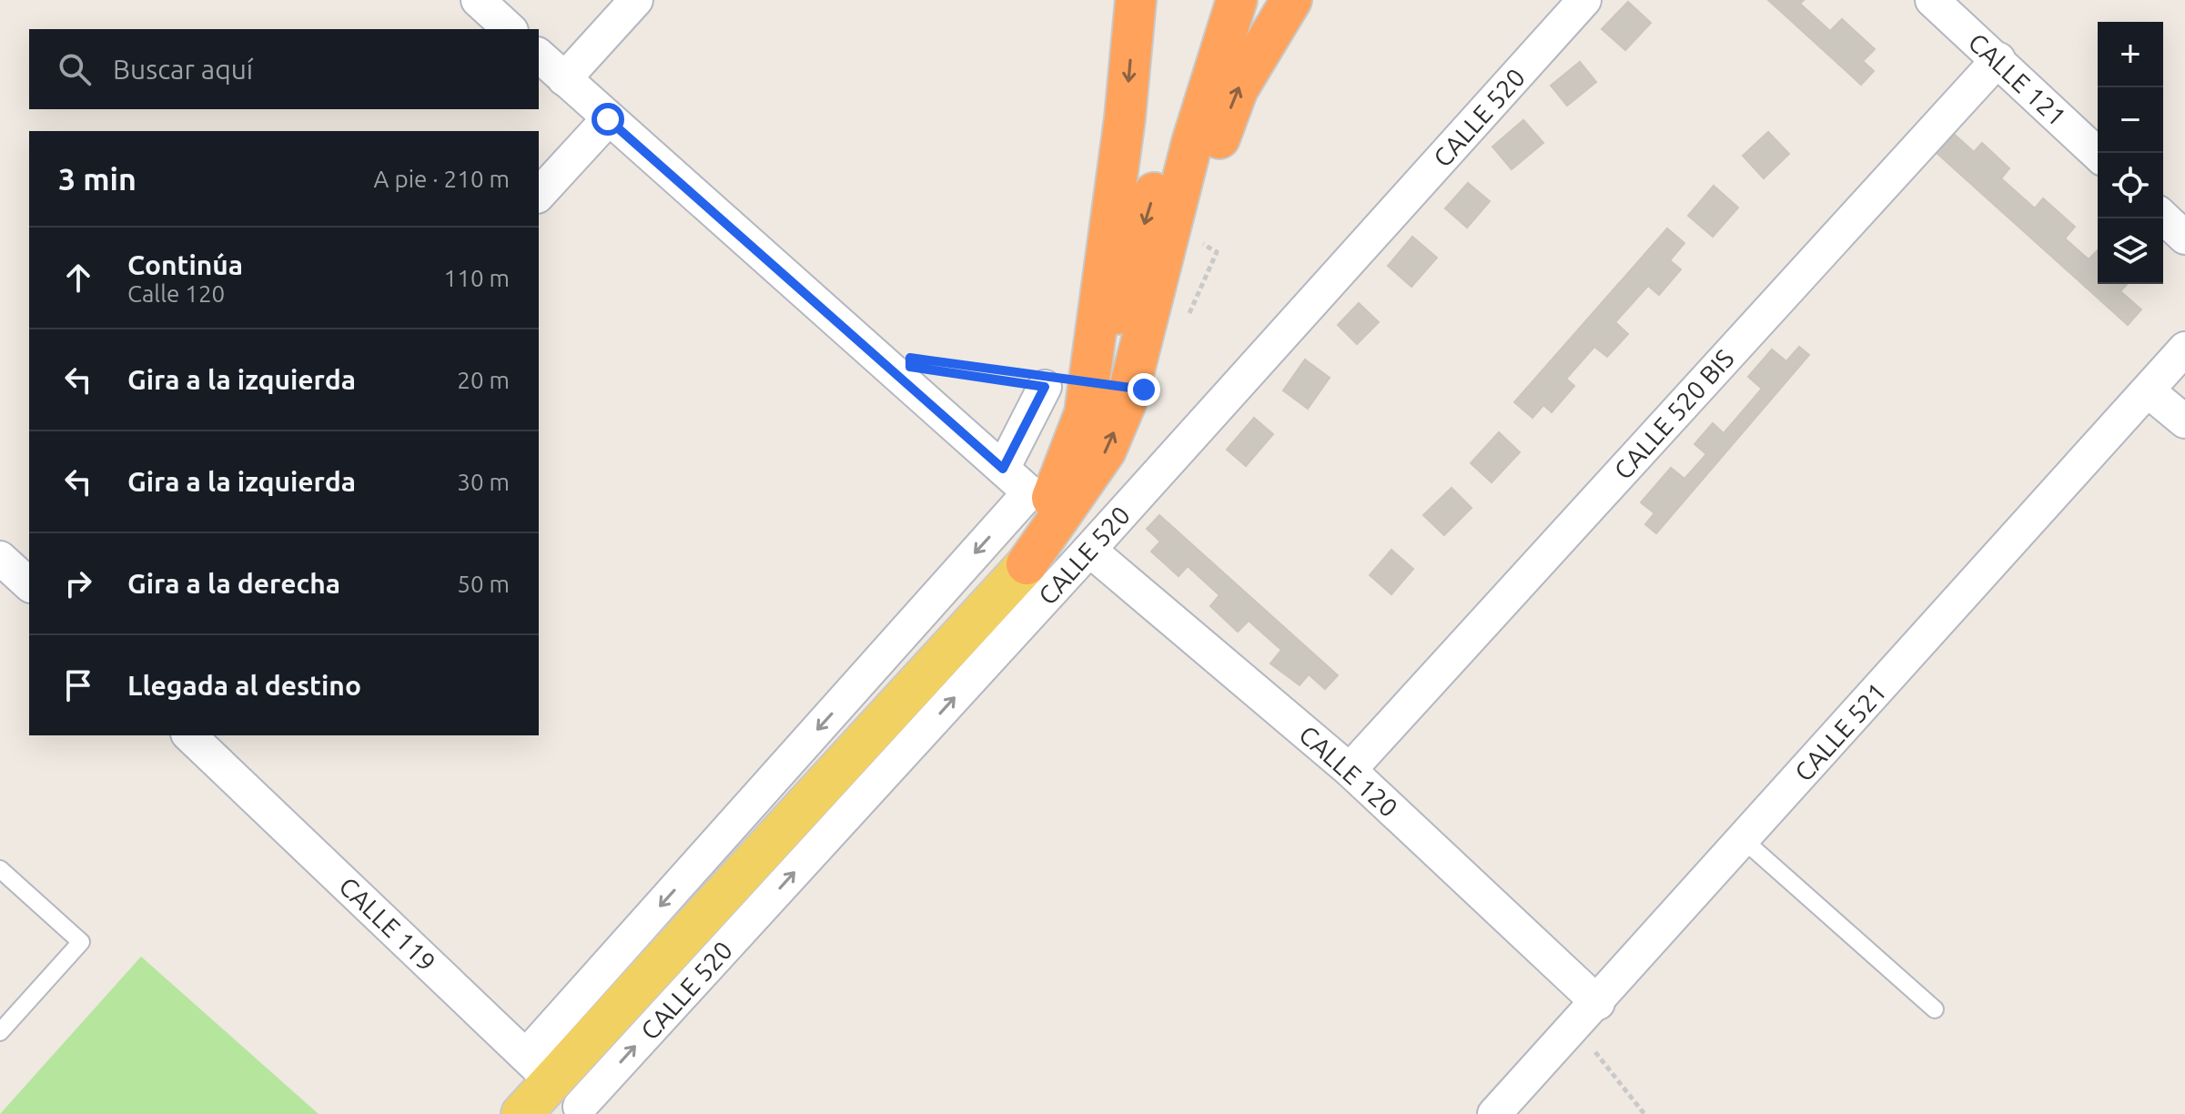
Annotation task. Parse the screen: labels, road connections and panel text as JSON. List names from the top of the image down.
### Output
{
  "streets": {
    "main road": ["CALLE 520"],
    "street": [
      "CALLE 121",
      "CALLE 520 BIS",
      "CALLE 521",
      "CALLE 120",
      "CALLE 119"
    ]
  },
  "crossings": [
    ["CALLE 121", "CALLE 520 BIS"],
    ["CALLE 520", "CALLE 120"],
    ["CALLE 520", "CALLE 119"],
    ["CALLE 520 BIS", "CALLE 120"],
    ["CALLE 521", "CALLE 120"]
  ],
  "page": {
    "map_buttons": ["+", "−"],
    "search": "Buscar aquí",
    "heading": ["3 min", "A pie · 210 m"],
    "list": [
      ["Continúa", "Calle 120", "110 m"],
      ["Gira a la izquierda", "20 m"],
      ["Gira a la izquierda", "30 m"],
      ["Gira a la derecha", "50 m"],
      "Llegada al destino"
    ]
  }
}
